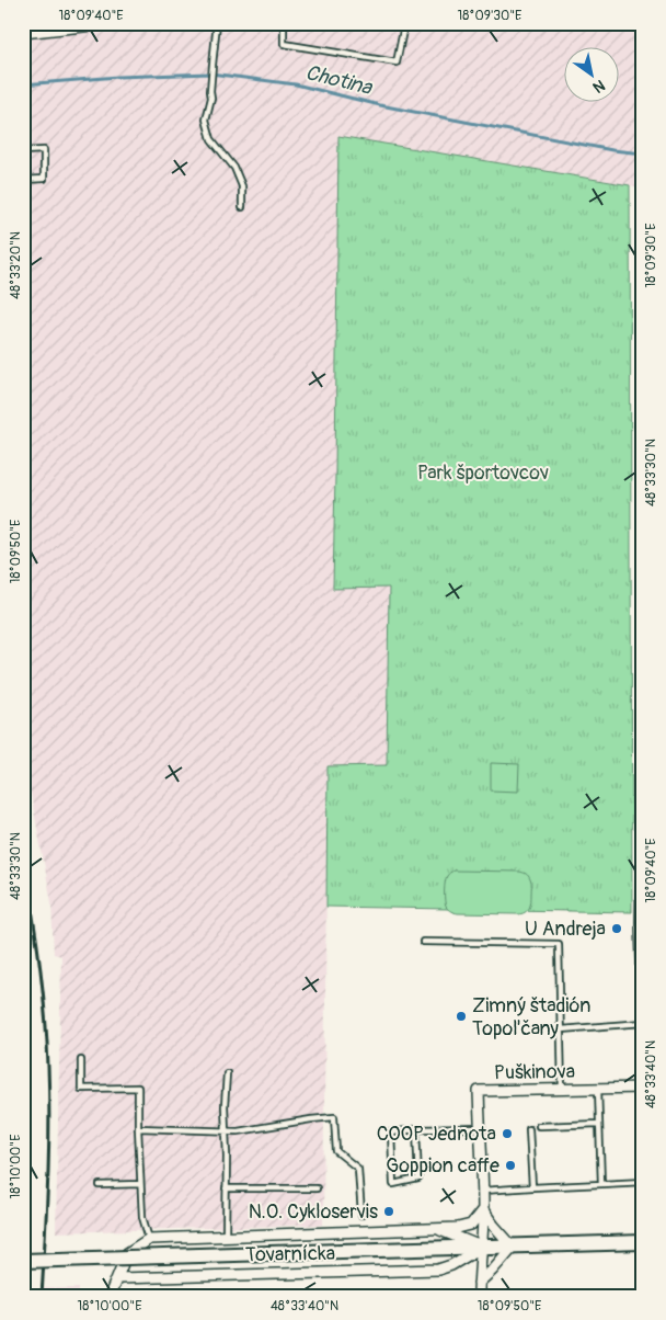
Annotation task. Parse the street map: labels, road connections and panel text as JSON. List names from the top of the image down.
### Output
{
  "streets": {
    "main road": ["Tovarnícka"],
    "street": ["Puškinova"]
  },
  "crossings": [
    ["Puškinova", "Tovarnícka"]
  ],
  "water": ["Chotina"],
  "parks": ["Park športovcov"],
  "places": [
    "U Andreja",
    "Zimný štadión Topoľčany",
    "COOP Jednota",
    "Goppion caffe",
    "N.O. Cykloservis"
  ],
  "north": "bottom right",
  "coordinates": [
    "18°09'40\"E",
    "18°09'30\"E",
    "48°33'20\"N",
    "48°33'30\"N",
    "18°09'50\"E",
    "48°33'40\"N",
    "18°10'00\"E"
  ]
}
